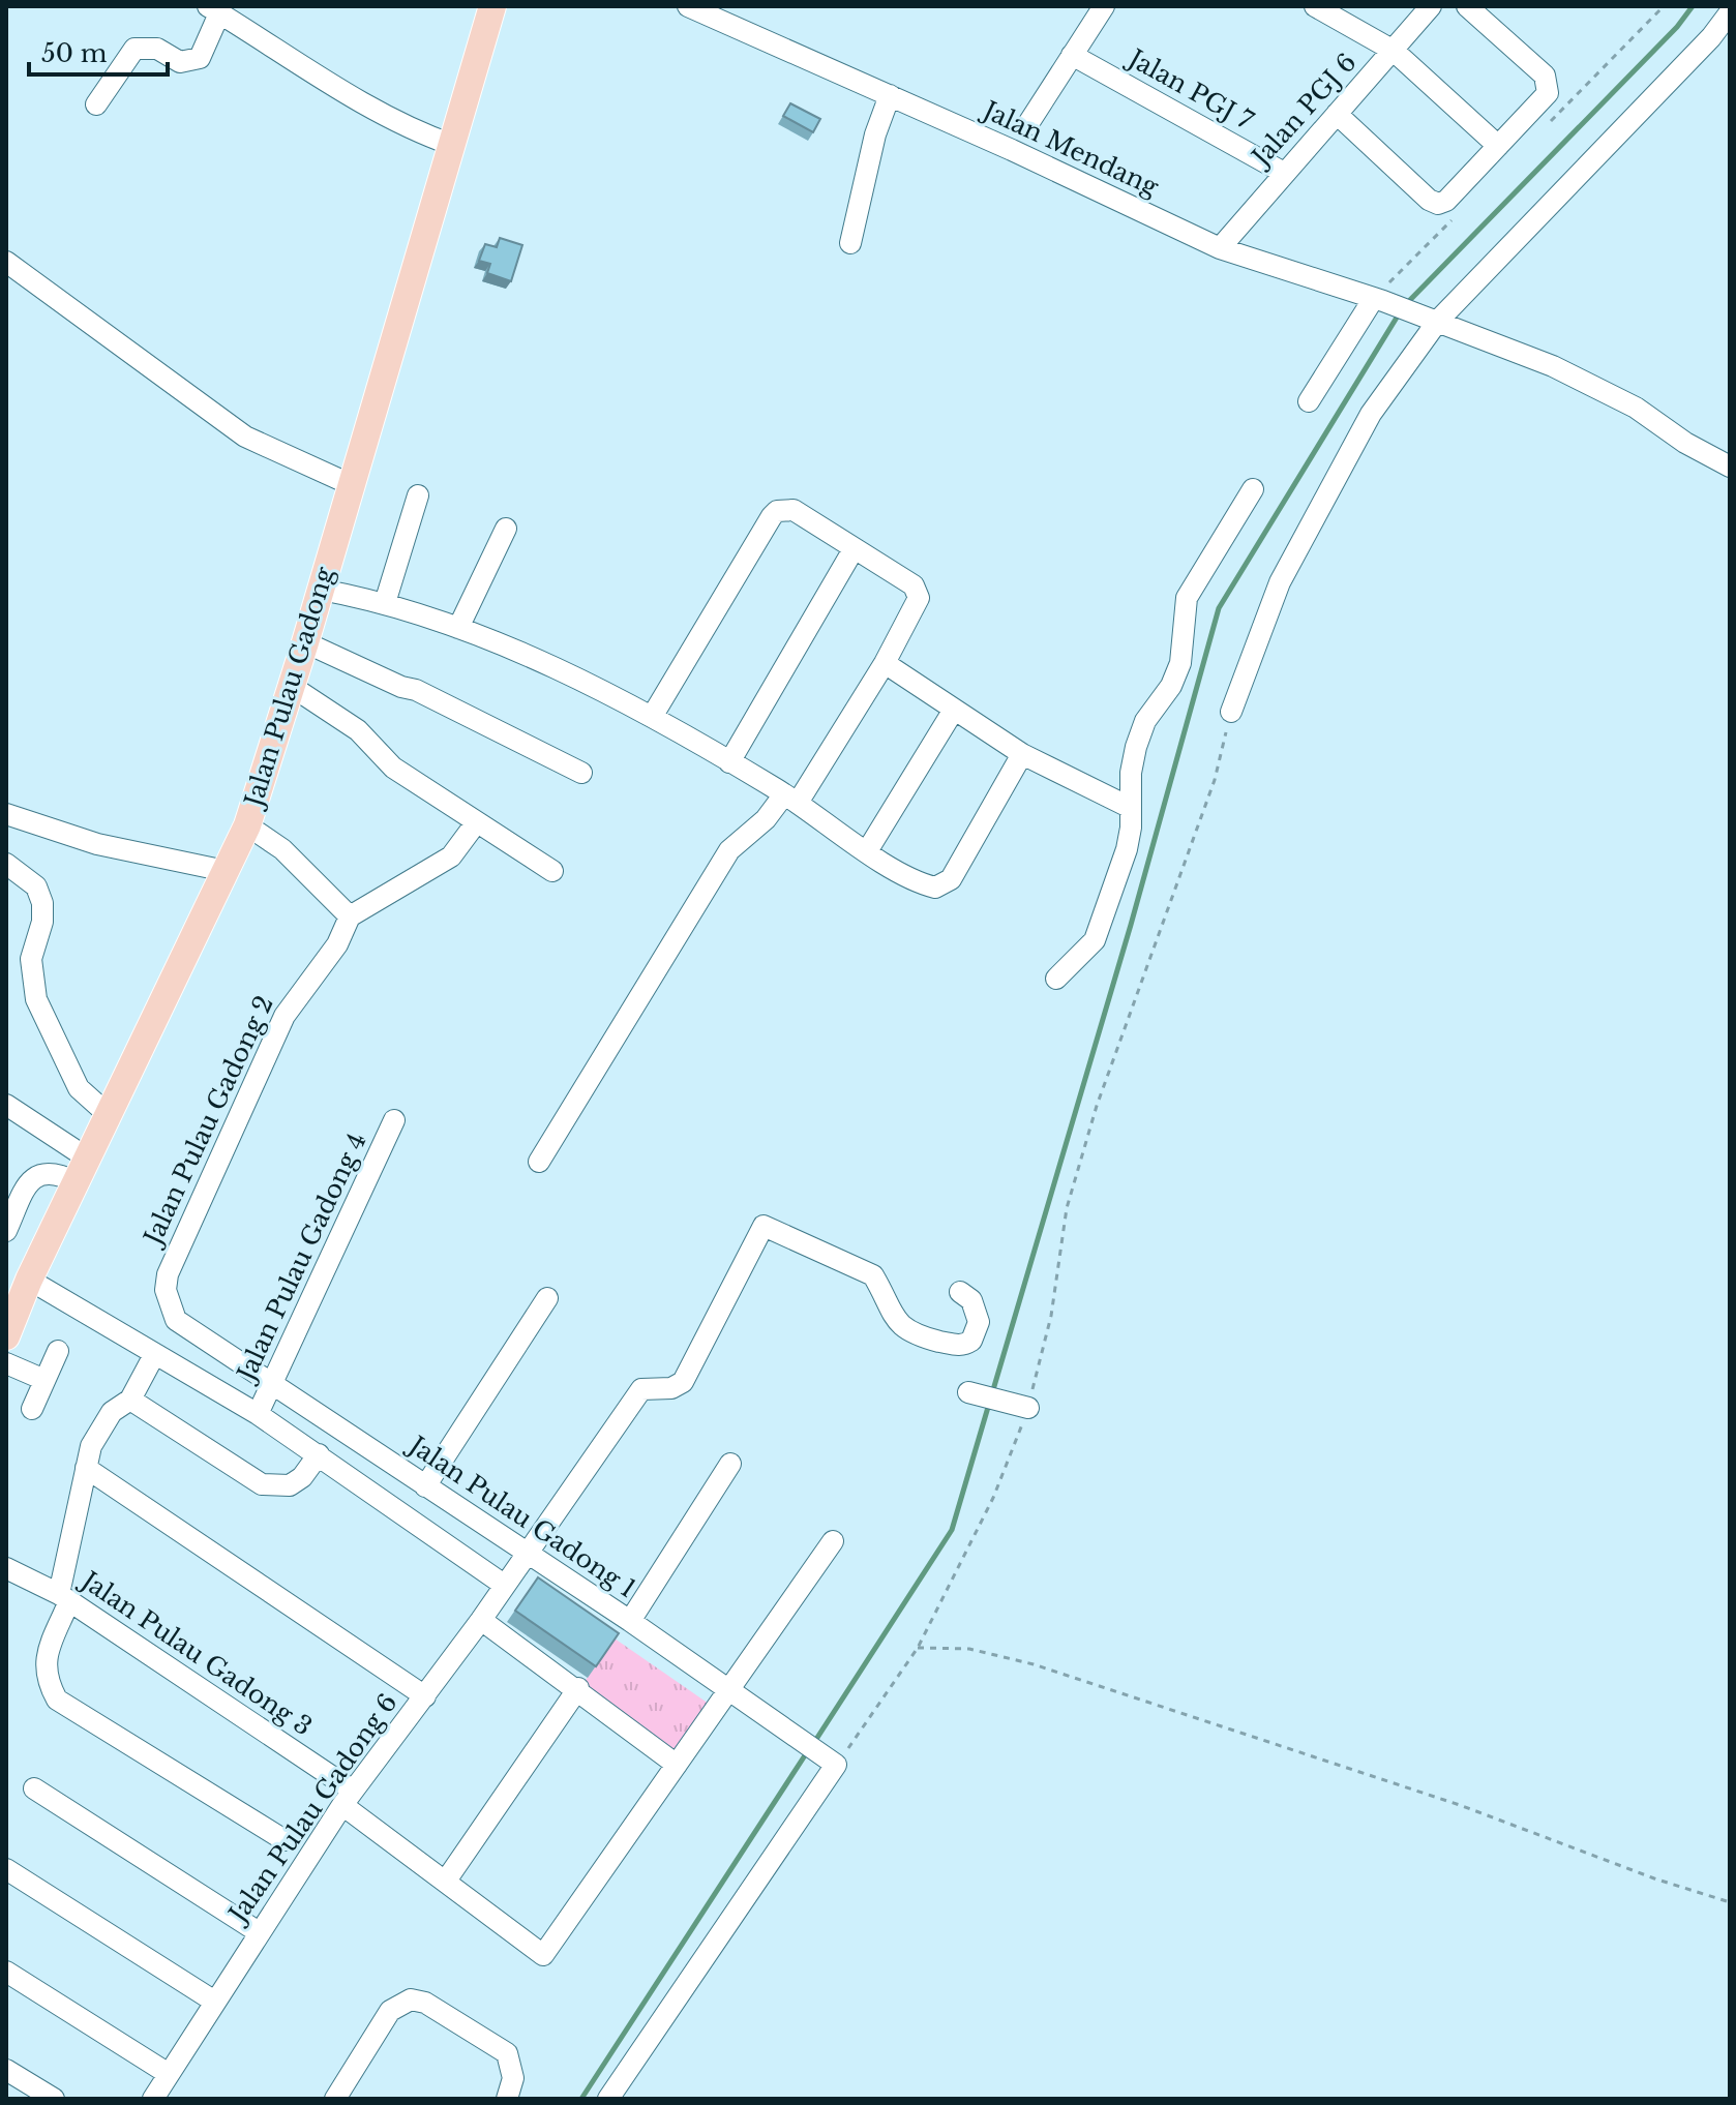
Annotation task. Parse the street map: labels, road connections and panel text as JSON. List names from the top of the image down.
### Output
{
  "streets": {
    "main road": ["Jalan Pulau Gadong"],
    "street": [
      "Jalan PGJ 7",
      "Jalan PGJ 6",
      "Jalan Mendang",
      "Jalan Pulau Gadong 2",
      "Jalan Pulau Gadong 4",
      "Jalan Pulau Gadong 1",
      "Jalan Pulau Gadong 3",
      "Jalan Pulau Gadong 6"
    ]
  },
  "crossings": [
    ["Jalan PGJ 7", "Jalan PGJ 6"],
    ["Jalan PGJ 6", "Jalan Mendang"],
    ["Jalan Pulau Gadong 2", "Jalan Pulau Gadong 1"],
    ["Jalan Pulau Gadong 4", "Jalan Pulau Gadong 1"],
    ["Jalan Pulau Gadong 1", "Jalan Pulau Gadong 6"],
    ["Jalan Pulau Gadong 3", "Jalan Pulau Gadong 6"]
  ],
  "scale_bar": "50 m"
}
